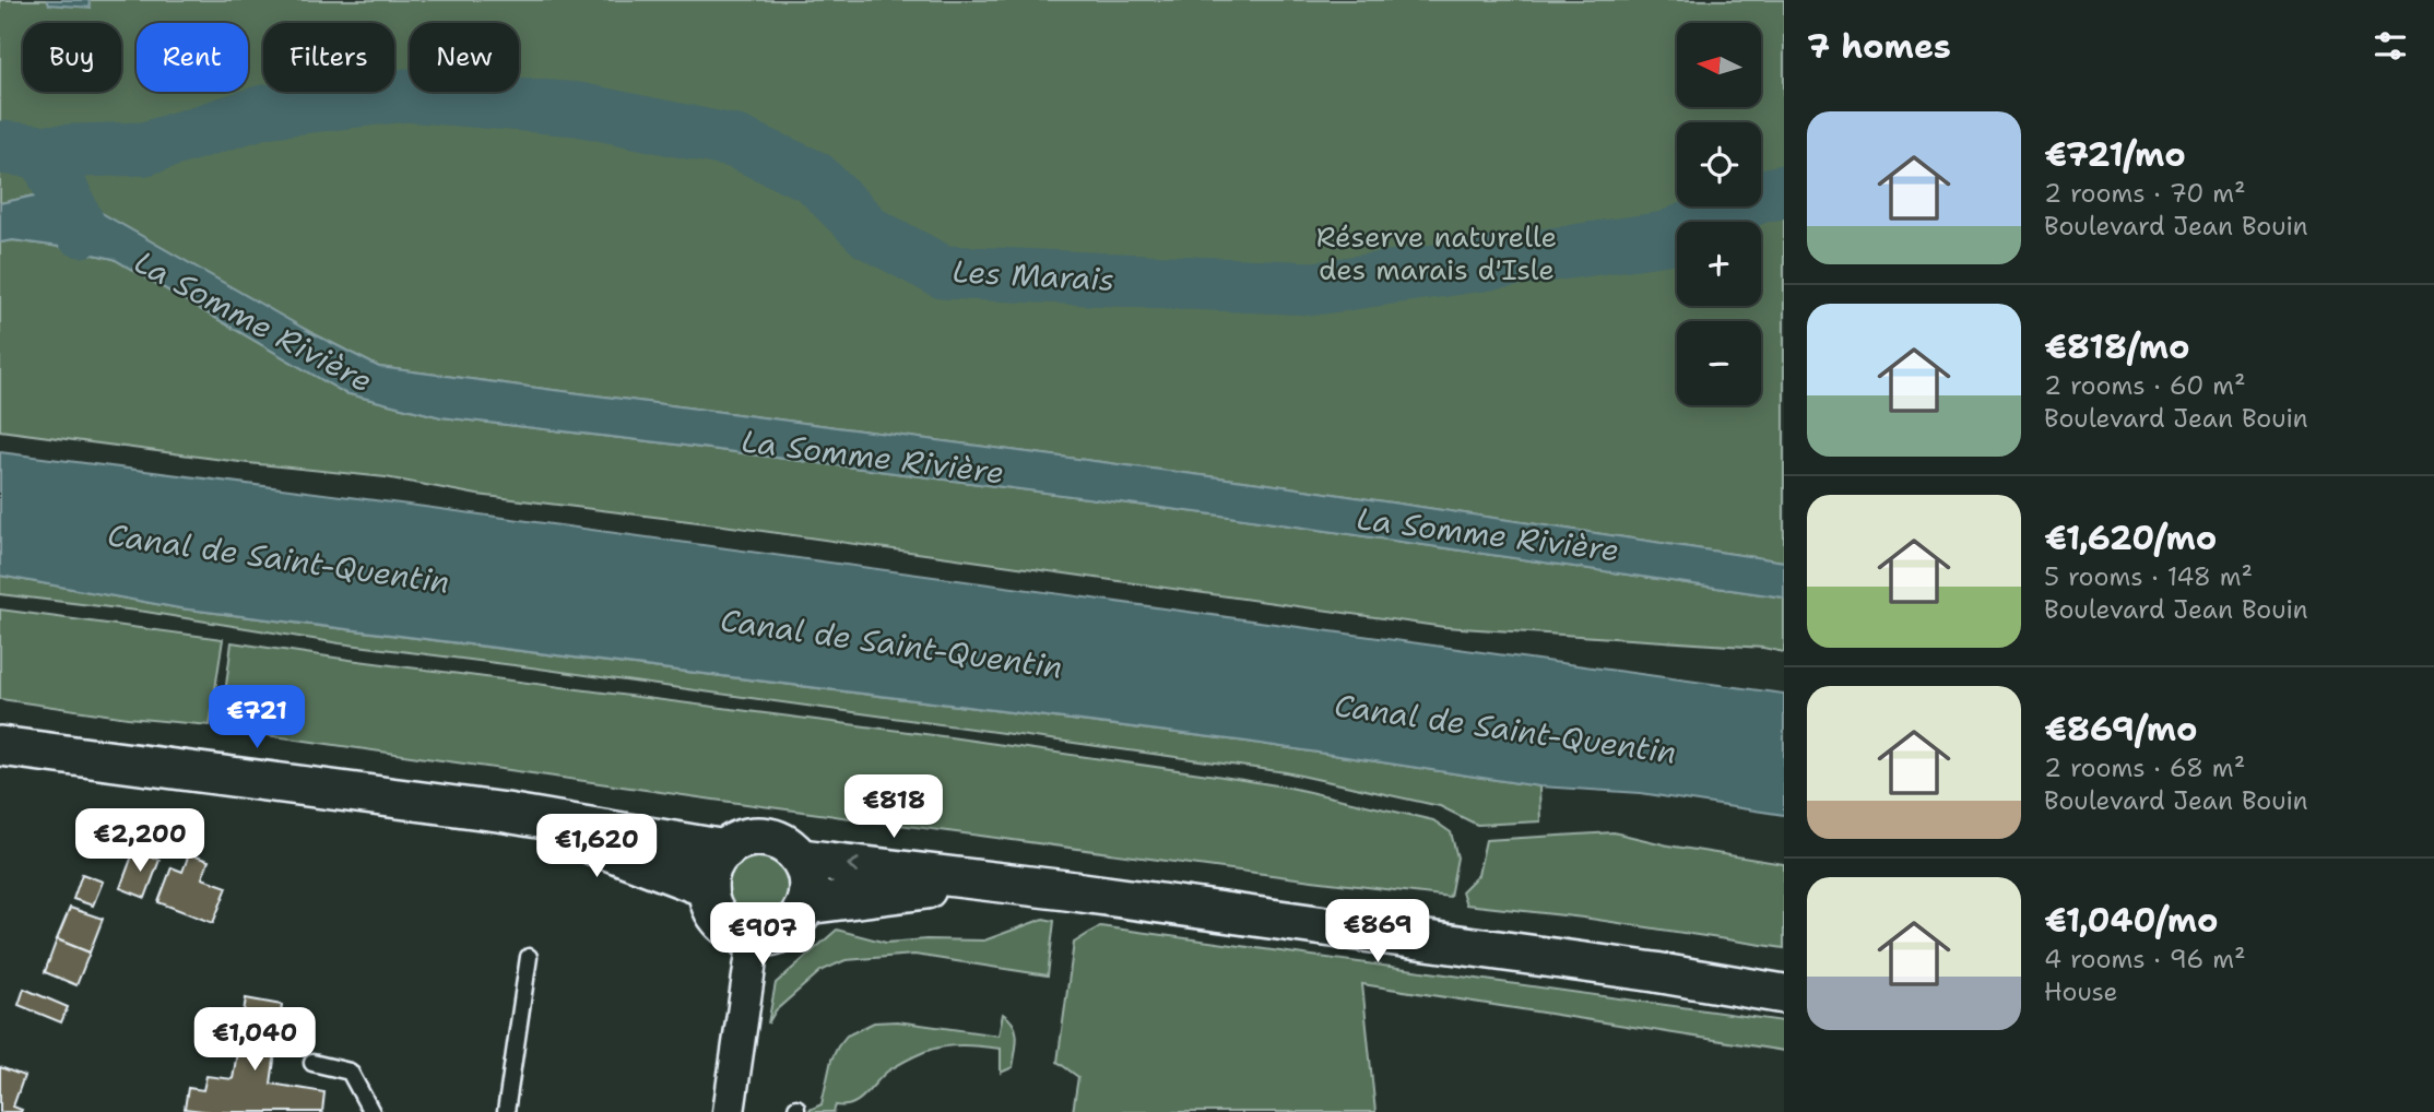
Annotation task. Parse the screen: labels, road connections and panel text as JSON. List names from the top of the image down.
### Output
{
  "water": ["Les Marais", "La Somme Rivière", "Canal de Saint-Quentin"],
  "parks": ["Réserve naturelle des marais d'Isle"],
  "north": "left",
  "page": {
    "heading": "7 homes",
    "map_buttons": ["+", "−"],
    "chip": [
      "Buy",
      "Rent",
      "Filters",
      "New"
    ],
    "list": [
      {
        "name": "€721/mo",
        "note": "2 rooms · 70 m² · Boulevard Jean Bouin"
      },
      {
        "name": "€818/mo",
        "note": "2 rooms · 60 m² · Boulevard Jean Bouin"
      },
      {
        "name": "€1,620/mo",
        "note": "5 rooms · 148 m² · Boulevard Jean Bouin"
      },
      {
        "name": "€869/mo",
        "note": "2 rooms · 68 m² · Boulevard Jean Bouin"
      },
      {
        "name": "€1,040/mo",
        "note": "4 rooms · 96 m² · House"
      }
    ],
    "price": [
      "€721",
      "€818",
      "€2,200",
      "€1,620",
      "€869",
      "€907",
      "€1,040"
    ]
  }
}
